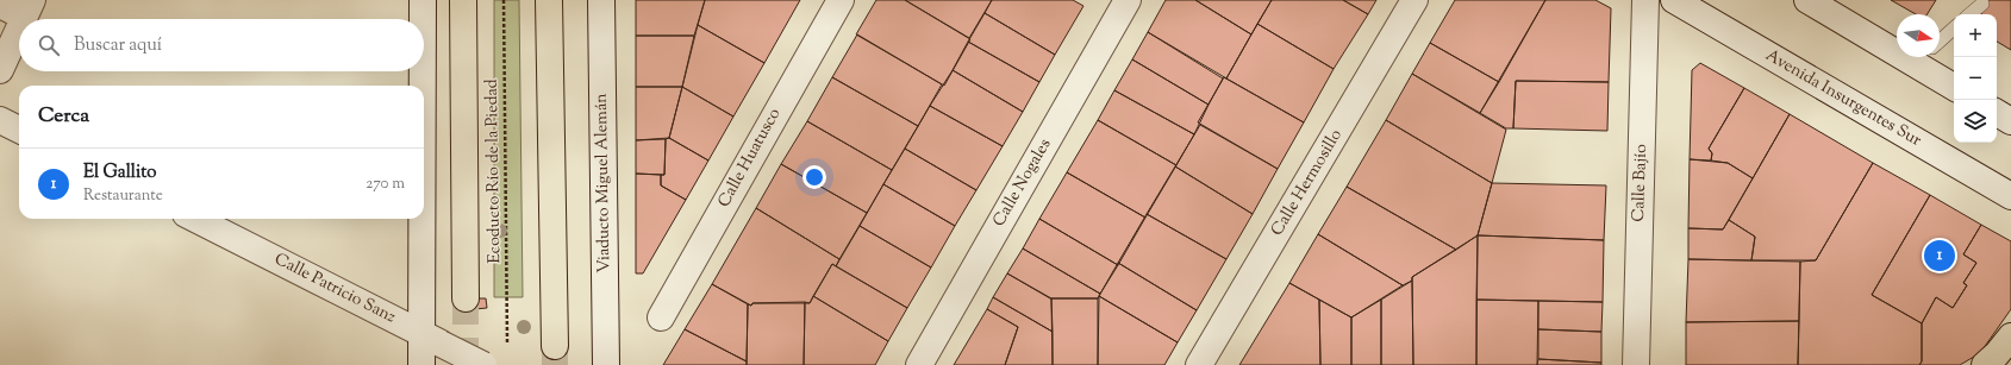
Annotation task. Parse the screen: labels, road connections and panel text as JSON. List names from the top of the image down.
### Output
{
  "streets": {
    "street": [
      "Avenida Insurgentes Sur",
      "Calle Huatusco",
      "Viaducto Miguel Alemán",
      "Calle Nogales",
      "Calle Hermosillo",
      "Calle Bajío",
      "Calle Patricio Sanz"
    ],
    "path": ["Ecoducto Río de la Piedad"]
  },
  "north": "right",
  "page": {
    "map_buttons": ["+", "−"],
    "search": "Buscar aquí",
    "heading": "Cerca",
    "list": [
      {
        "mark": "1",
        "name": "El Gallito",
        "note": "Restaurante",
        "value": "270 m"
      }
    ],
    "pins": "1"
  }
}
